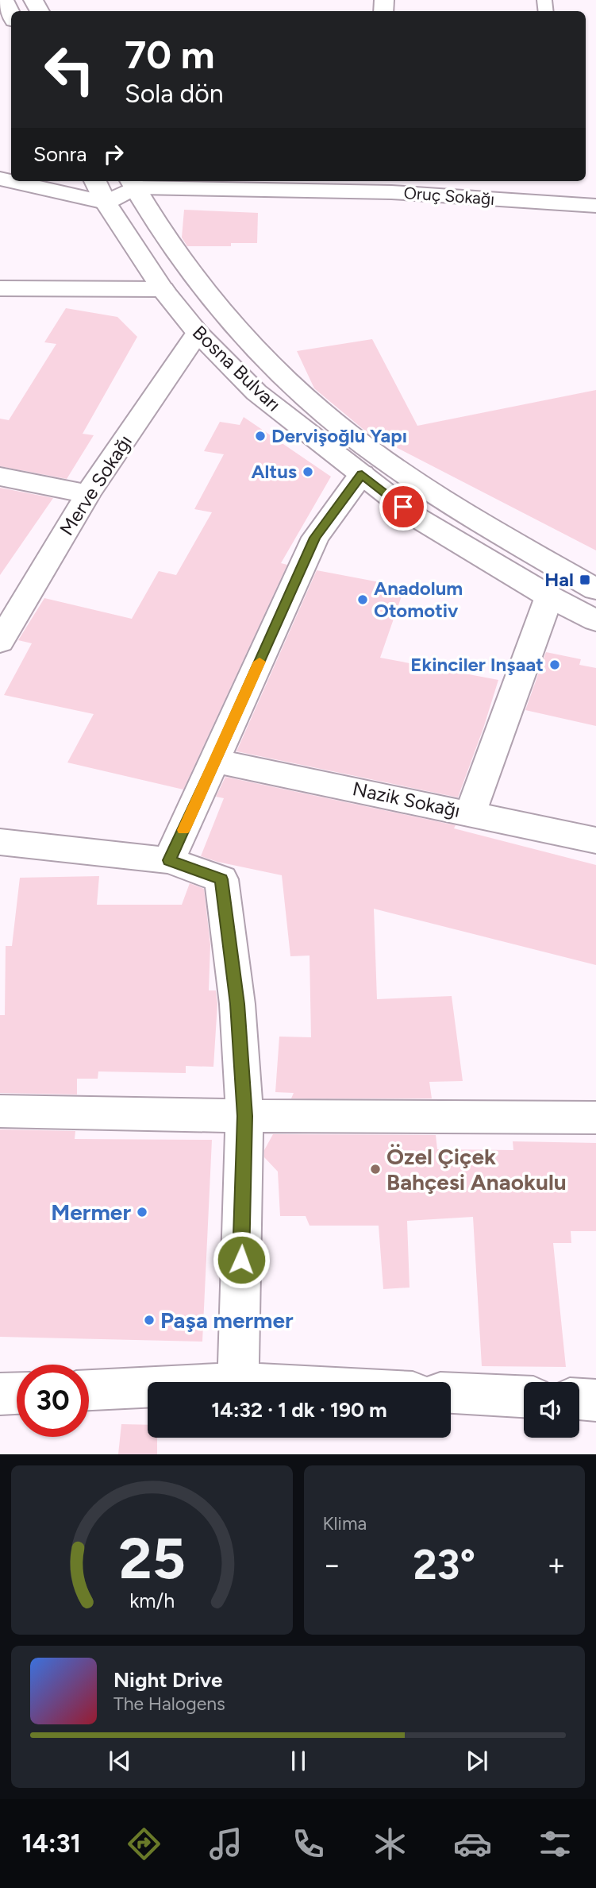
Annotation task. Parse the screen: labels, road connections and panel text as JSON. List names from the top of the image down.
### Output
{
  "streets": {
    "street": [
      "Oruç Sokağı",
      "Bosna Bulvarı",
      "Merve Sokağı",
      "Nazik Sokağı"
    ]
  },
  "crossings": [
    ["Oruç Sokağı", "Bosna Bulvarı"],
    ["Bosna Bulvarı", "Merve Sokağı"]
  ],
  "places": {
    "other": [
      "Dervişoğlu Yapı",
      "Altus",
      "Anadolum Otomotiv",
      "Ekinciler Inşaat",
      "Özel Çiçek Bahçesi Anaokulu",
      "Mermer",
      "Paşa mermer"
    ],
    "transit": ["Hal"]
  },
  "page": {
    "turn": ["70 m", "Sola dön"],
    "then": "Sonra",
    "limit": "30",
    "trip": "14:32 · 1 dk · 190 m",
    "tile": "Klima",
    "heat": ["−", "23°", "+"],
    "song": ["Night Drive", "The Halogens"],
    "tabs": "14:31",
    "gauge": ["25", "km/h"]
  }
}
